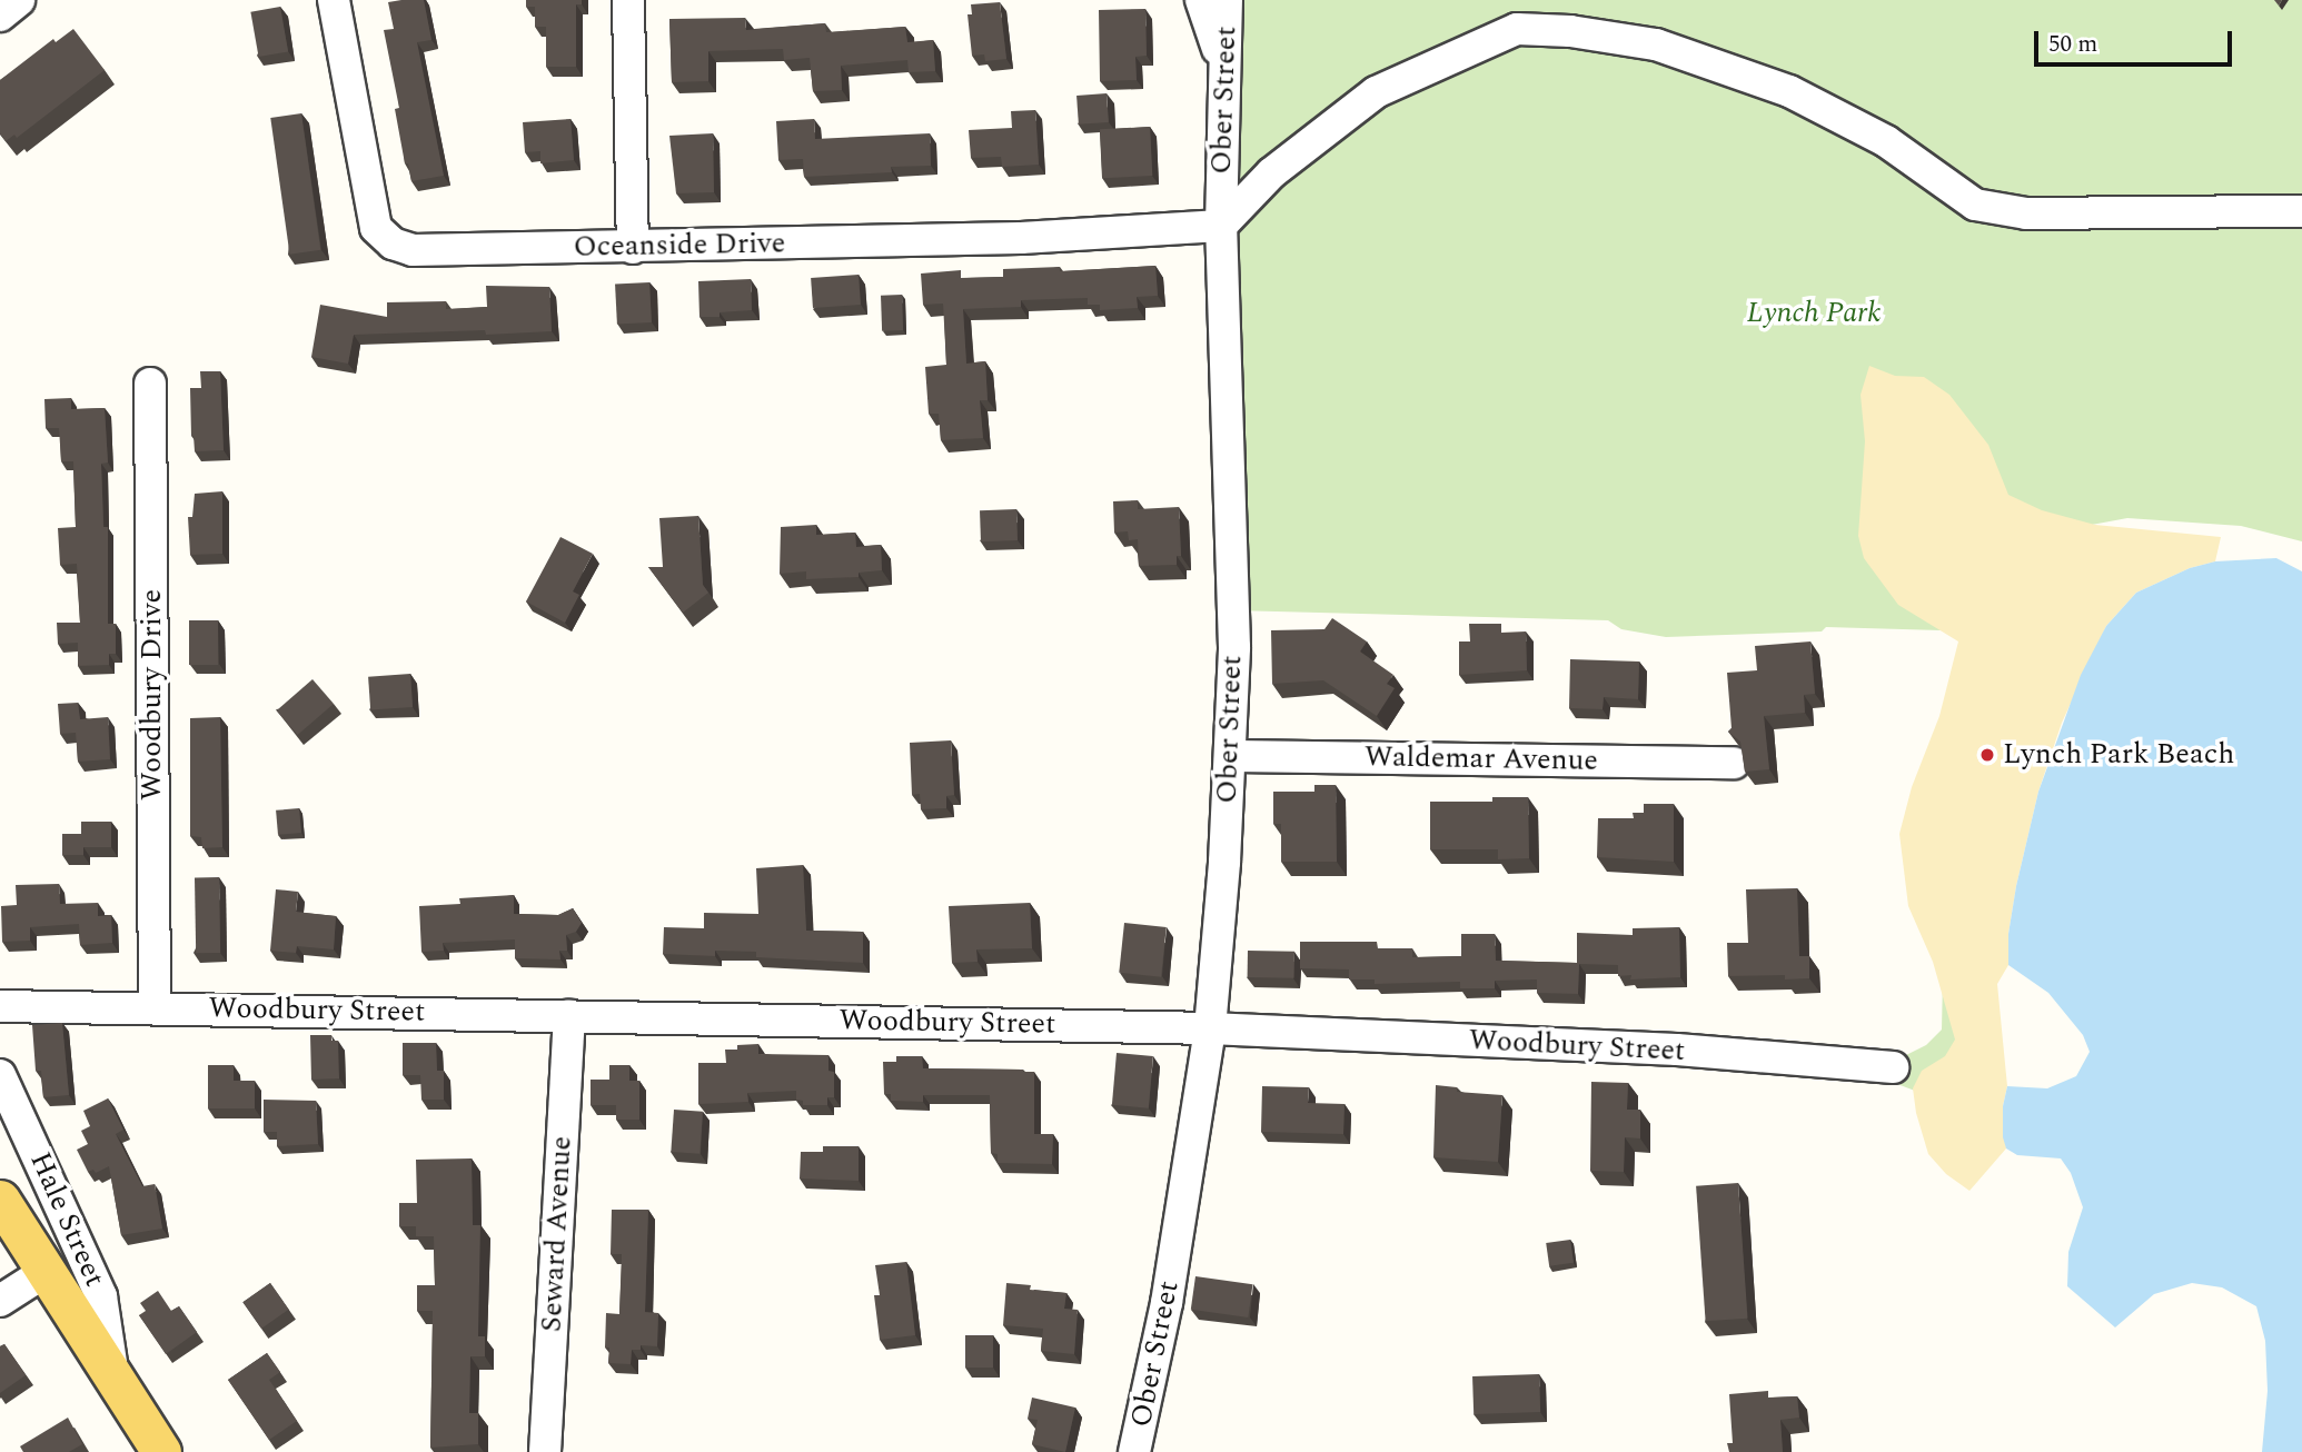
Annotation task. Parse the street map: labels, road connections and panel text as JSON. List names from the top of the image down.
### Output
{
  "streets": {
    "main road": ["Hale Street"],
    "street": [
      "Ober Street",
      "Oceanside Drive",
      "Woodbury Drive",
      "Waldemar Avenue",
      "Woodbury Street",
      "Seward Avenue"
    ]
  },
  "crossings": [
    ["Ober Street", "Oceanside Drive"],
    ["Ober Street", "Waldemar Avenue"],
    ["Ober Street", "Woodbury Street"],
    ["Woodbury Drive", "Woodbury Street"],
    ["Woodbury Street", "Seward Avenue"]
  ],
  "parks": ["Lynch Park"],
  "places": ["Lynch Park Beach"],
  "scale_bar": "50 m"
}
